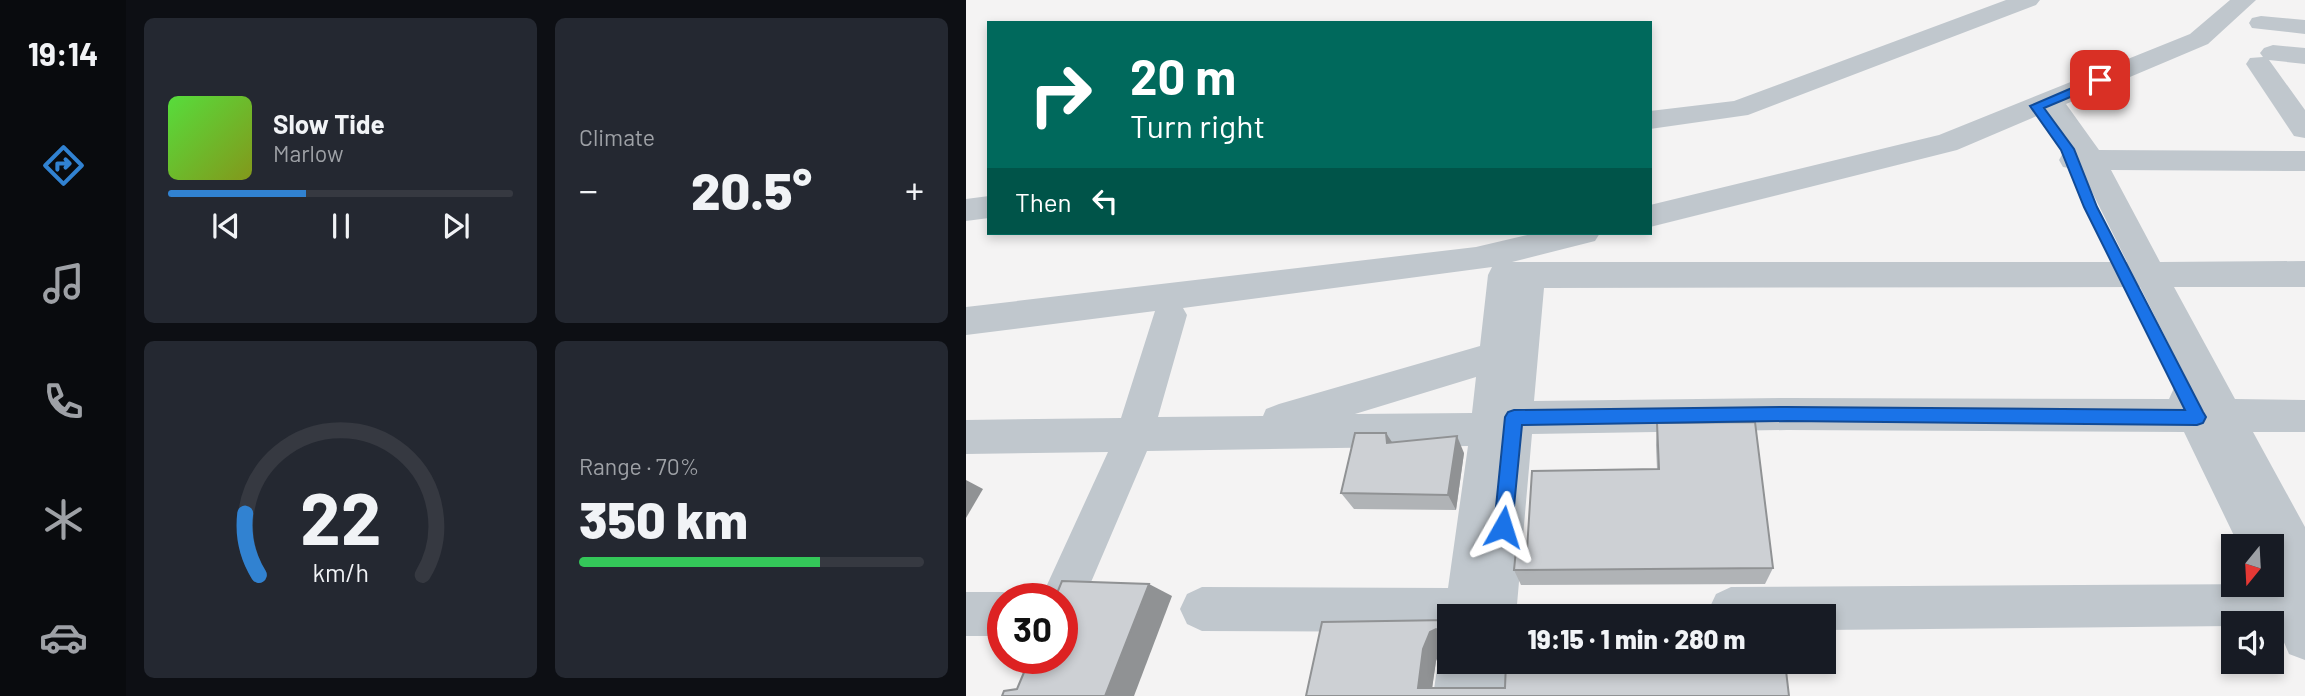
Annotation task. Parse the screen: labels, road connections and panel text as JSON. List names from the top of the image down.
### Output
{
  "north": "bottom",
  "page": {
    "tabs": "19:14",
    "tile": [
      "Climate",
      ["Range · 70%", "350 km"]
    ],
    "turn": ["20 m", "Turn right"],
    "song": ["Slow Tide", "Marlow"],
    "heat": ["−", "20.5°", "+"],
    "then": "Then",
    "limit": "30",
    "trip": "19:15 · 1 min · 280 m",
    "gauge": ["22", "km/h"]
  }
}
